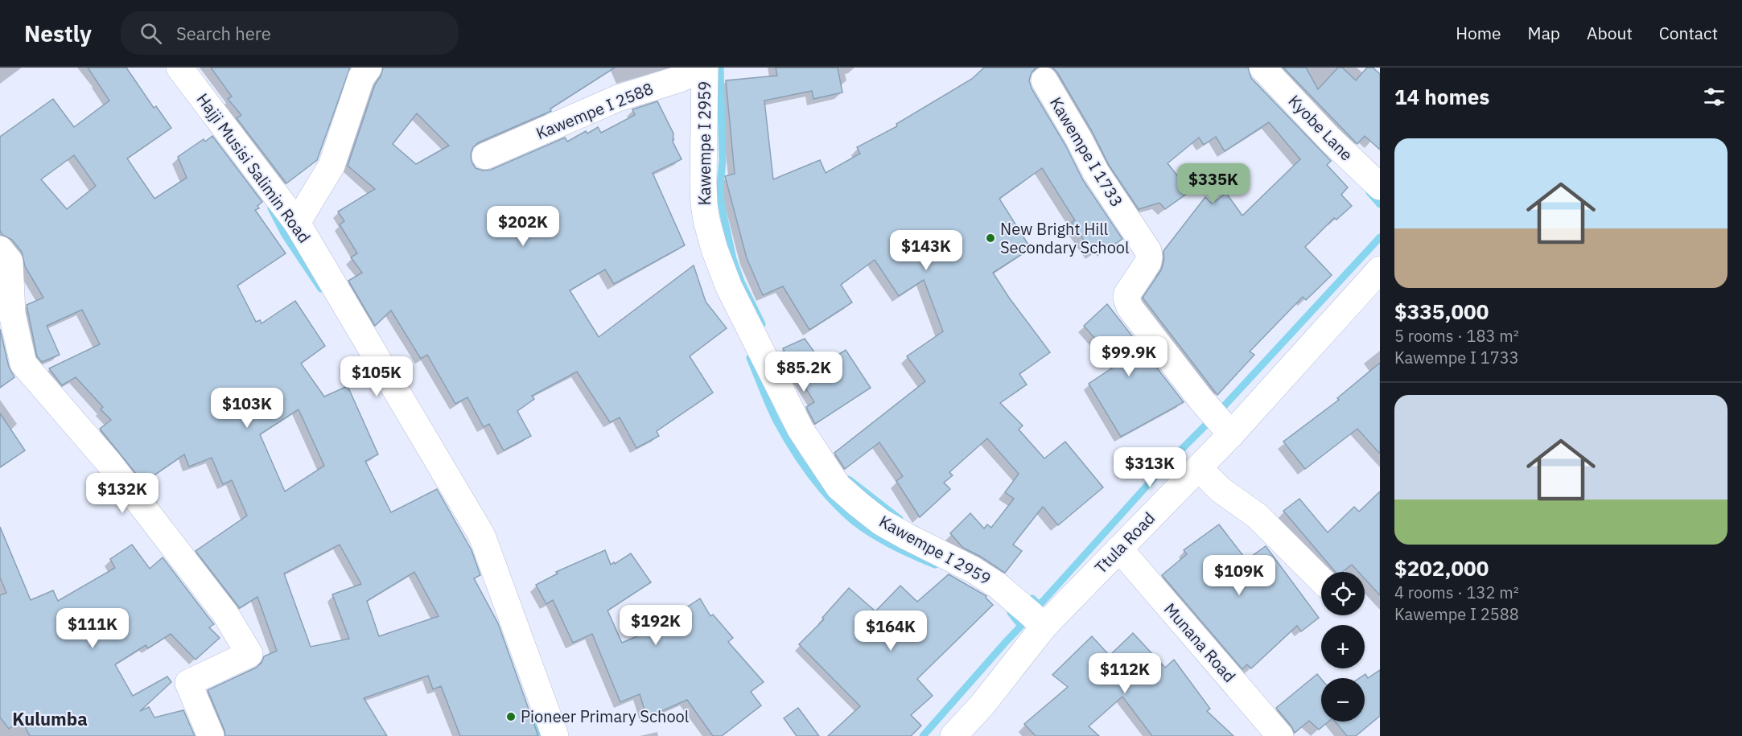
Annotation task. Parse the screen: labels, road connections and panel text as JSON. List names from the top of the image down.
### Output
{
  "streets": {
    "street": [
      "Kawempe I 2588",
      "Kyobe Lane",
      "Kawempe I 2959",
      "Kawempe I 1733",
      "Hajji Musisi Salimin Road",
      "Ttula Road",
      "Munana Road"
    ]
  },
  "crossings": [
    ["Kawempe I 2588", "Kawempe I 2959"],
    ["Kawempe I 2959", "Ttula Road"],
    ["Kawempe I 1733", "Ttula Road"],
    ["Ttula Road", "Munana Road"]
  ],
  "districts": ["Kulumba"],
  "places": ["New Bright Hill Secondary School", "Pioneer Primary School"],
  "page": {
    "header": "Nestly",
    "search": "Search here",
    "nav": [
      "Home",
      "Map",
      "About",
      "Contact"
    ],
    "heading": "14 homes",
    "list": [
      {
        "name": "$335,000",
        "note": "5 rooms · 183 m² · Kawempe I 1733"
      },
      {
        "name": "$202,000",
        "note": "4 rooms · 132 m² · Kawempe I 2588"
      }
    ],
    "price": [
      "$335K",
      "$202K",
      "$143K",
      "$99.9K",
      "$85.2K",
      "$105K",
      "$103K",
      "$313K",
      "$132K",
      "$109K",
      "$192K",
      "$111K",
      "$164K",
      "$112K"
    ],
    "map_buttons": ["+", "−"]
  }
}
